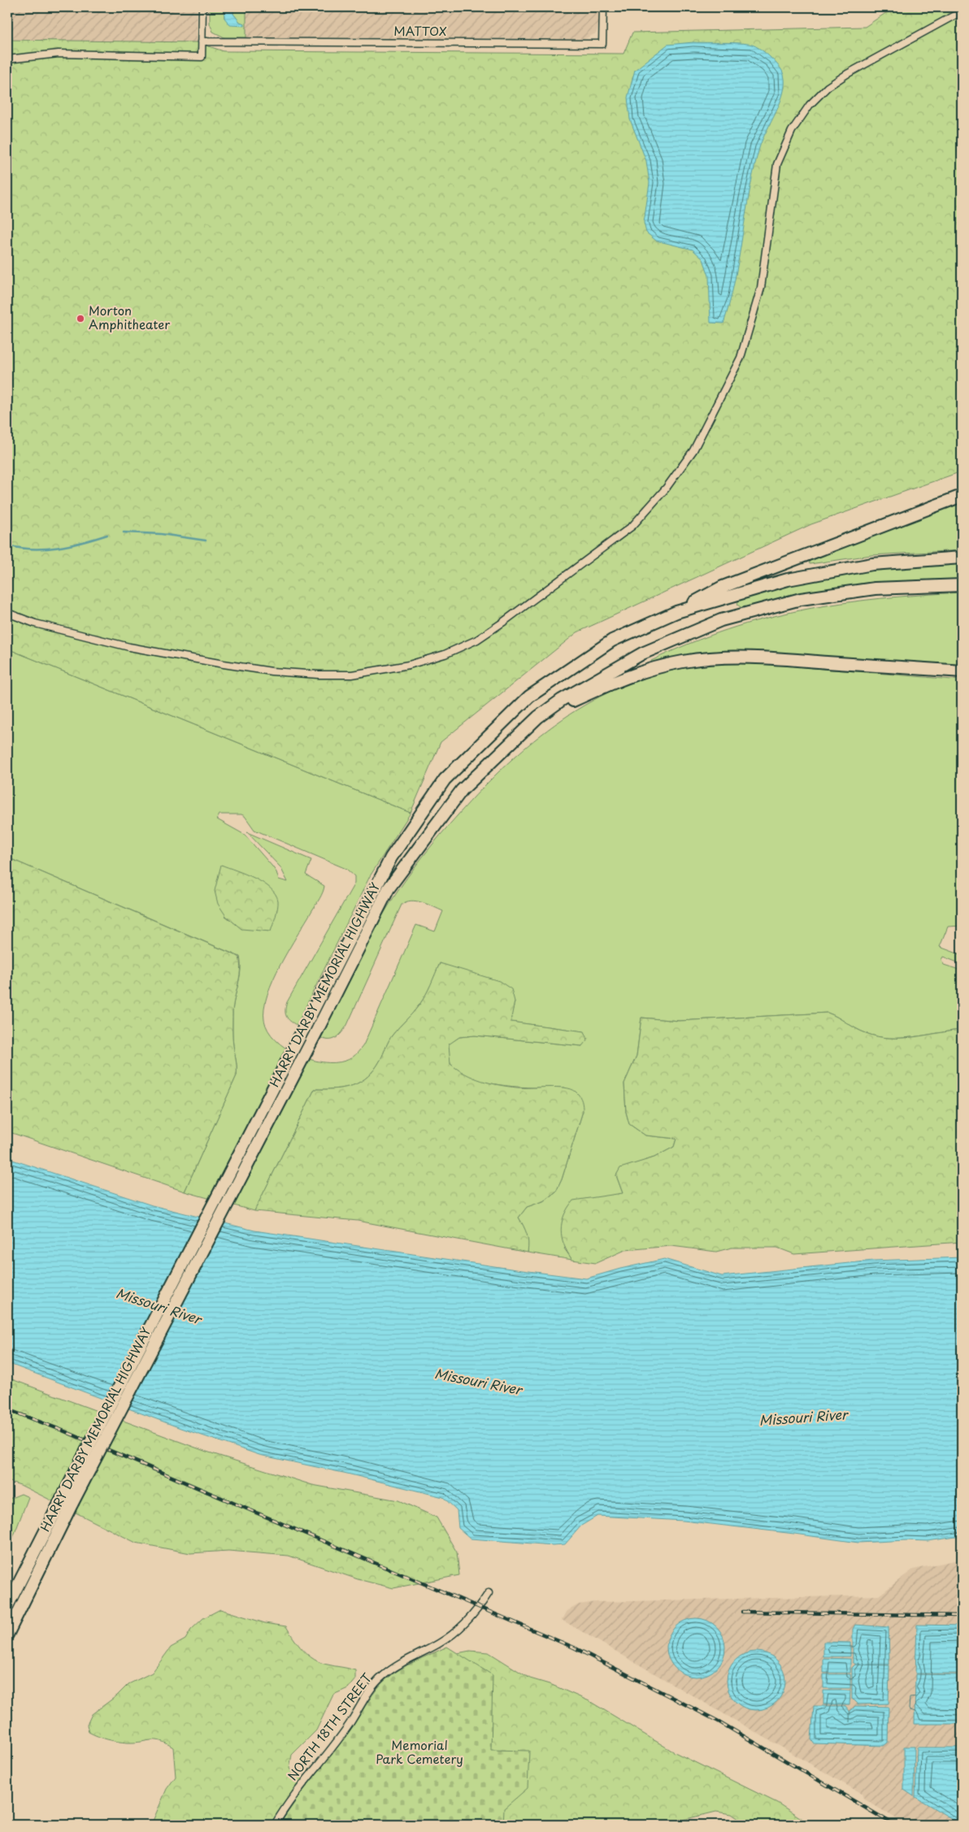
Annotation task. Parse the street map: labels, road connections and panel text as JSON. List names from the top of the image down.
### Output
{
  "streets": {
    "highway": ["HARRY DARBY MEMORIAL HIGHWAY"],
    "street": ["MATTOX", "NORTH 18TH STREET"]
  },
  "water": ["Missouri River"],
  "parks": ["Memorial Park Cemetery"],
  "places": ["Morton Amphitheater"]
}
